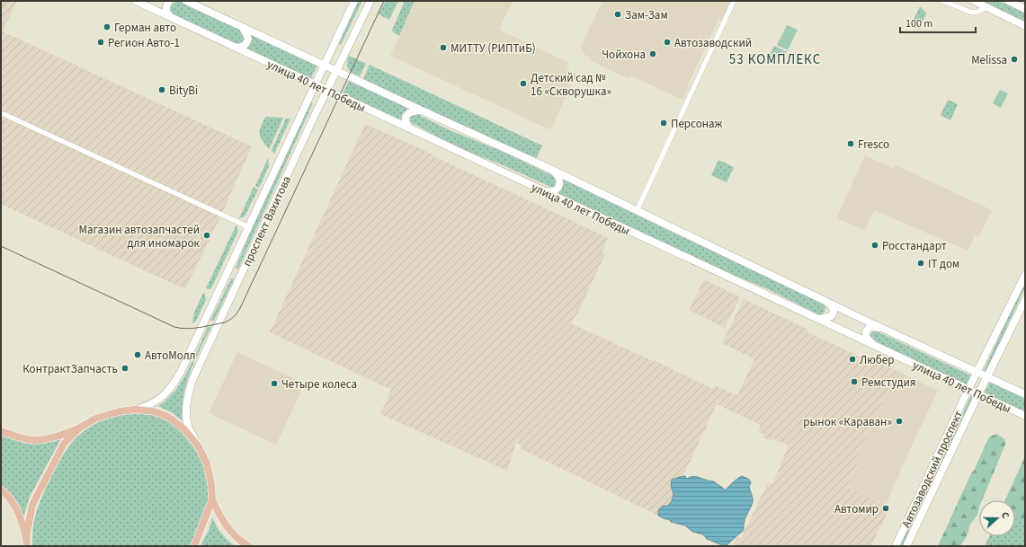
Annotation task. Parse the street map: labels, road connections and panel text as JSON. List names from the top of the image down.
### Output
{
  "streets": {
    "street": ["улица 40 лет Победы", "проспект Вахитова", "Автозаводский проспект"]
  },
  "crossings": [
    ["улица 40 лет Победы", "проспект Вахитова"],
    ["улица 40 лет Победы", "Автозаводский проспект"]
  ],
  "districts": ["53 КОМПЛЕКС"],
  "places": [
    "Зам-Зам",
    "Герман авто",
    "Регион Авто-1",
    "Автозаводский",
    "МИТТУ (РИПТиБ)",
    "Чойхона",
    "Melissa",
    "Детский сад № 16 «Скворушка»",
    "BityBi",
    "Персонаж",
    "Fresco",
    "Магазин автозапчастей для иномарок",
    "Росстандарт",
    "IT дом",
    "АвтоМолл",
    "Любер",
    "КонтрактЗапчасть",
    "Ремстудия",
    "Четыре колеса",
    "рынок «Караван»",
    "Автомир"
  ],
  "scale_bar": "100 m",
  "north": "right"
}
